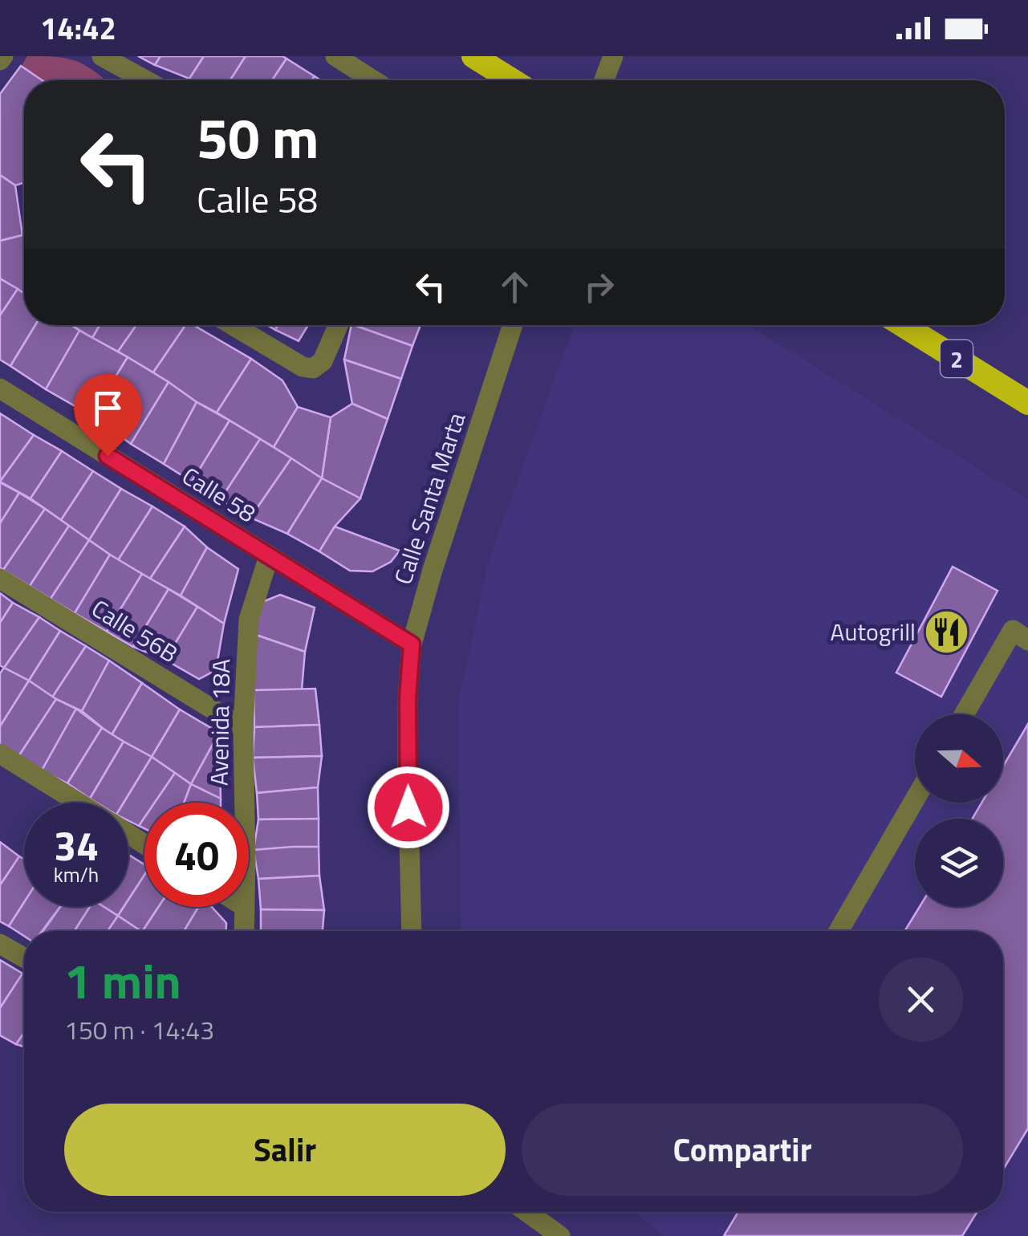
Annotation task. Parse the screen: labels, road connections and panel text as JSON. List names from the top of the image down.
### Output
{
  "streets": {
    "highway": ["2"],
    "street": [
      "Calle 58",
      "Calle Santa Marta",
      "Calle 56B",
      "Avenida 18A"
    ]
  },
  "crossings": [
    ["Calle 58", "Calle Santa Marta"],
    ["Calle 58", "Avenida 18A"],
    ["Calle 56B", "Avenida 18A"]
  ],
  "places": {
    "restaurant": ["Autogrill"]
  },
  "north": "right",
  "page": {
    "status": "14:42",
    "turn": ["50 m", "Calle 58"],
    "speed": "34 km/h",
    "limit": "40",
    "heading": ["1 min", "150 m · 14:43"],
    "buttons": ["Salir", "Compartir"]
  }
}
